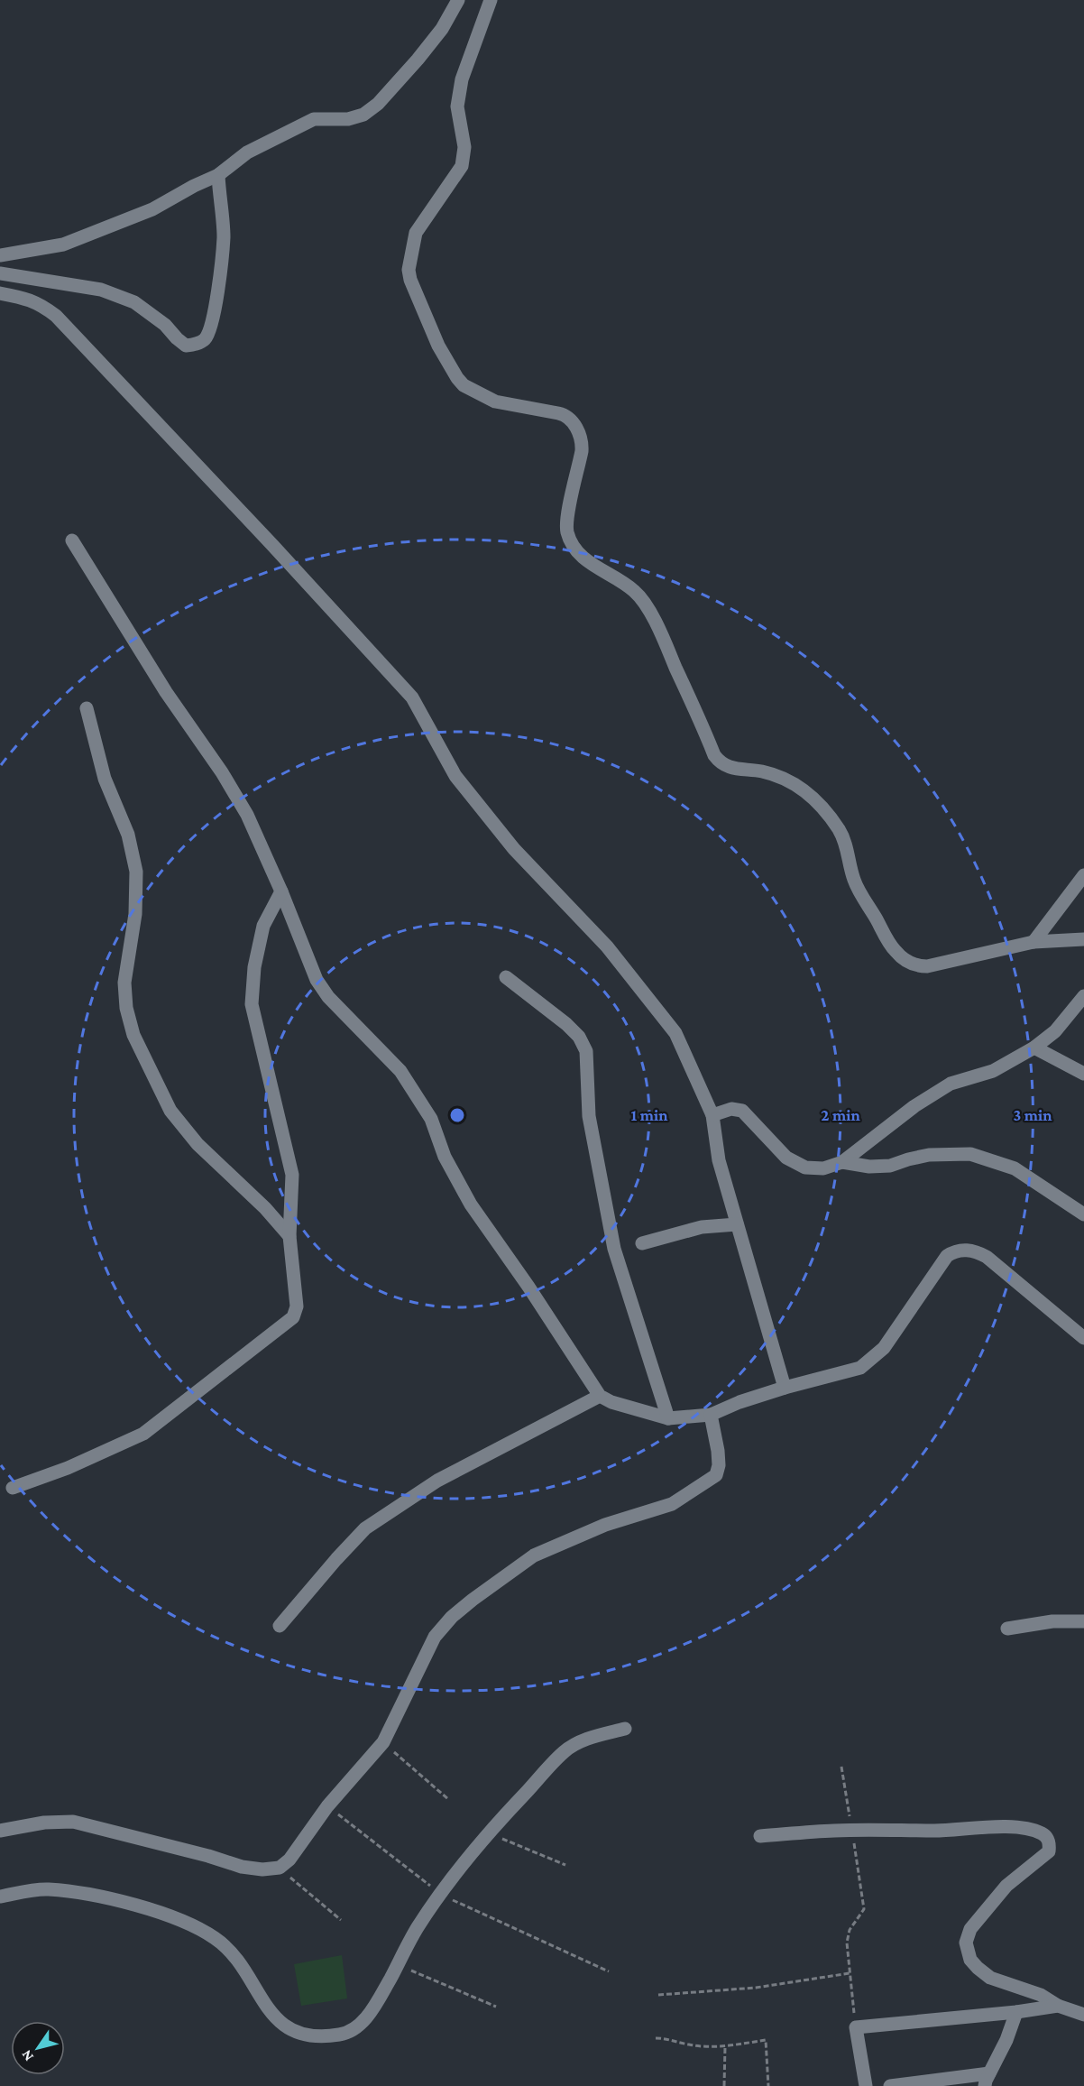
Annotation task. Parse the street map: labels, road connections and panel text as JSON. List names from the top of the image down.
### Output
{
  "north": "bottom left",
  "rings": ["1 min", "2 min", "3 min"]
}
